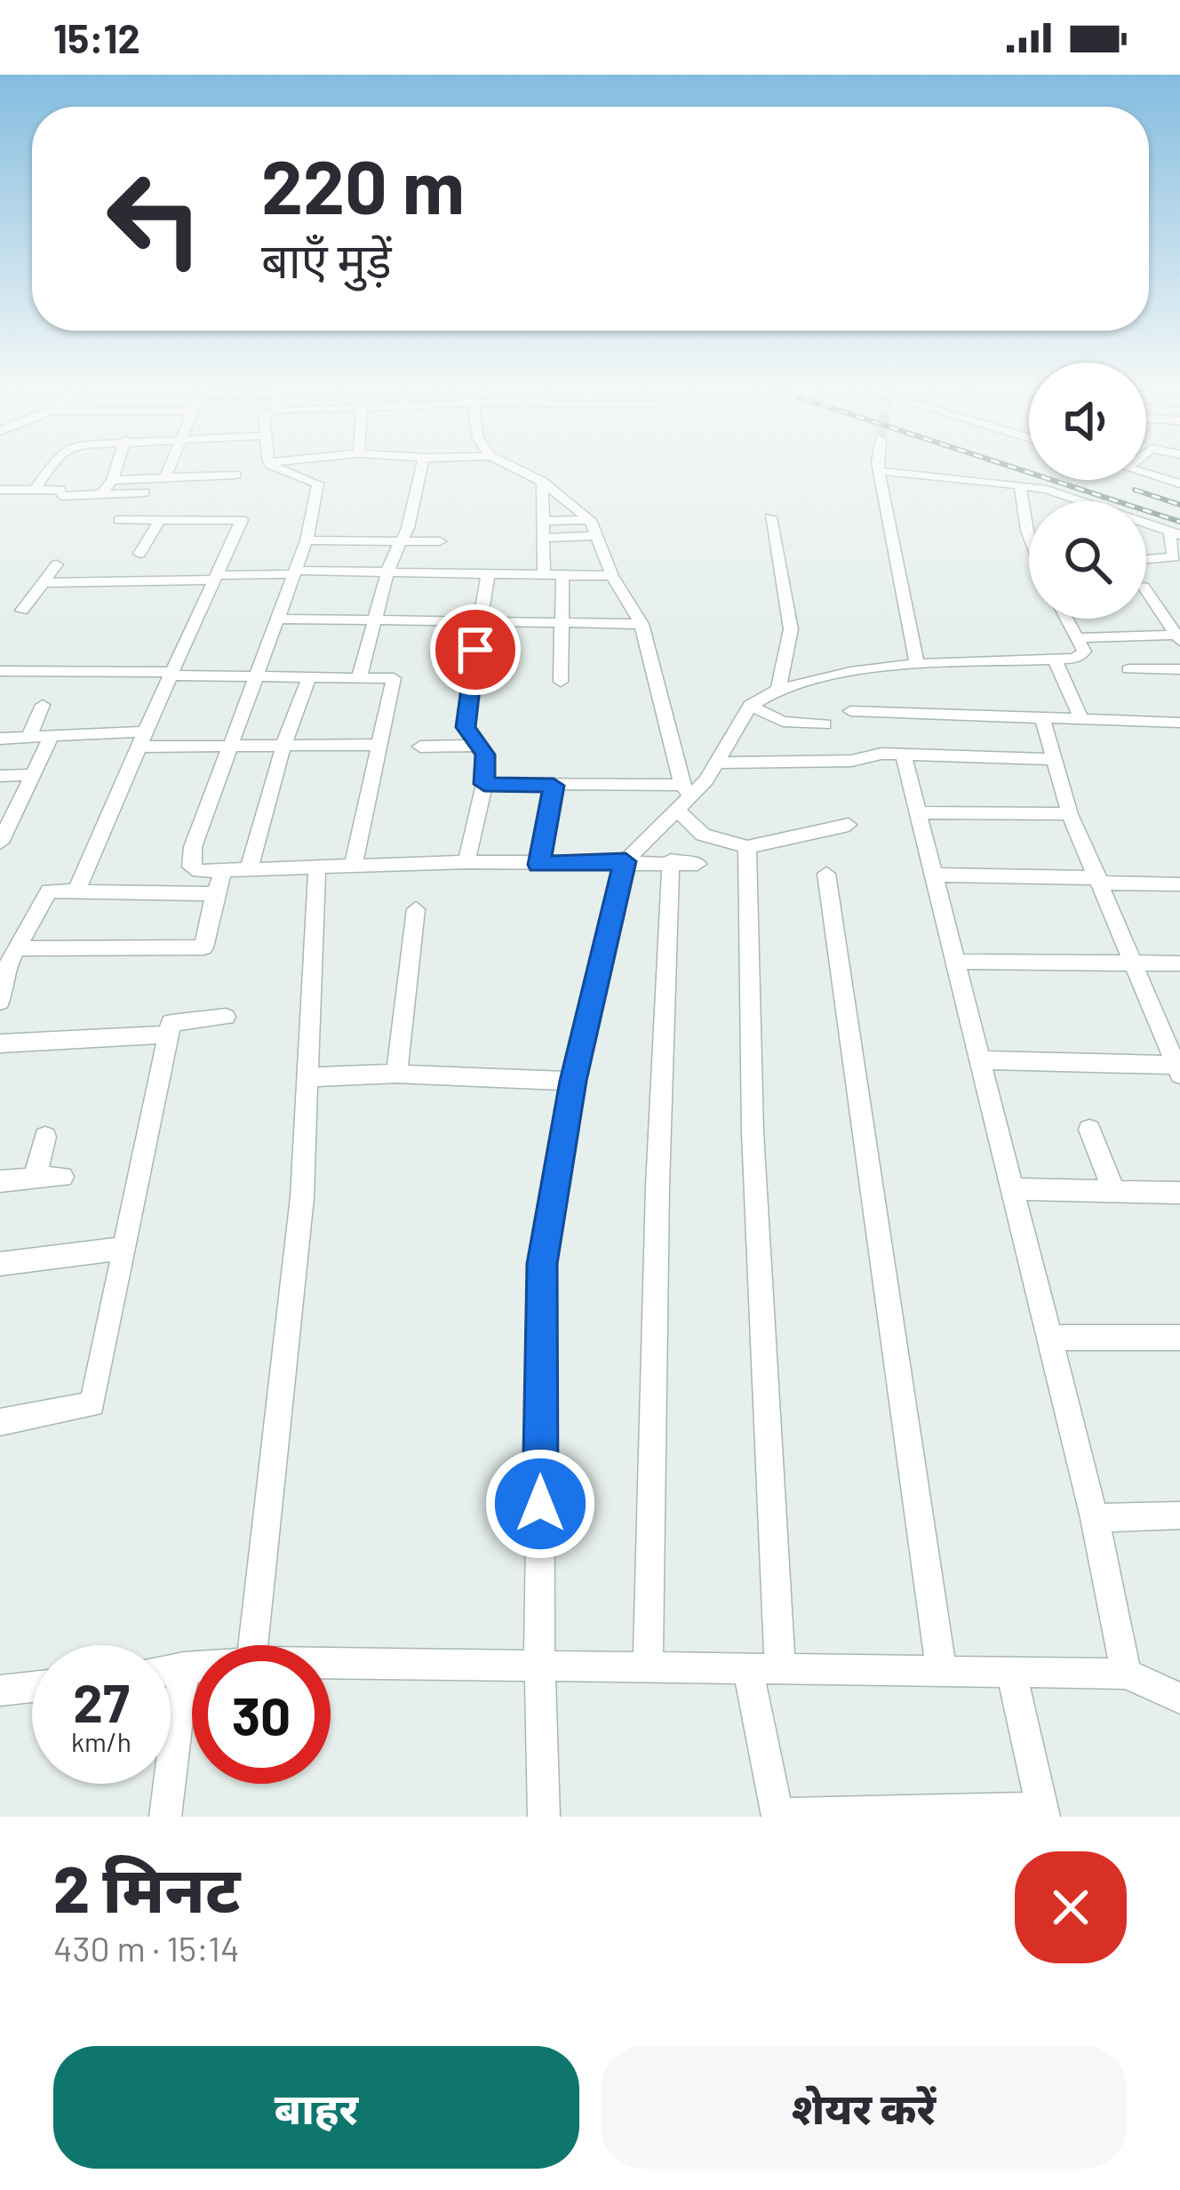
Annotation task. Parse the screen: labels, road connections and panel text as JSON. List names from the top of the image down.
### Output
{
  "page": {
    "status": "15:12",
    "turn": ["220 m", "बाएँ मुड़ें"],
    "speed": "27 km/h",
    "limit": "30",
    "heading": ["2 मिनट", "430 m · 15:14"],
    "buttons": ["बाहर", "शेयर करें"]
  }
}
